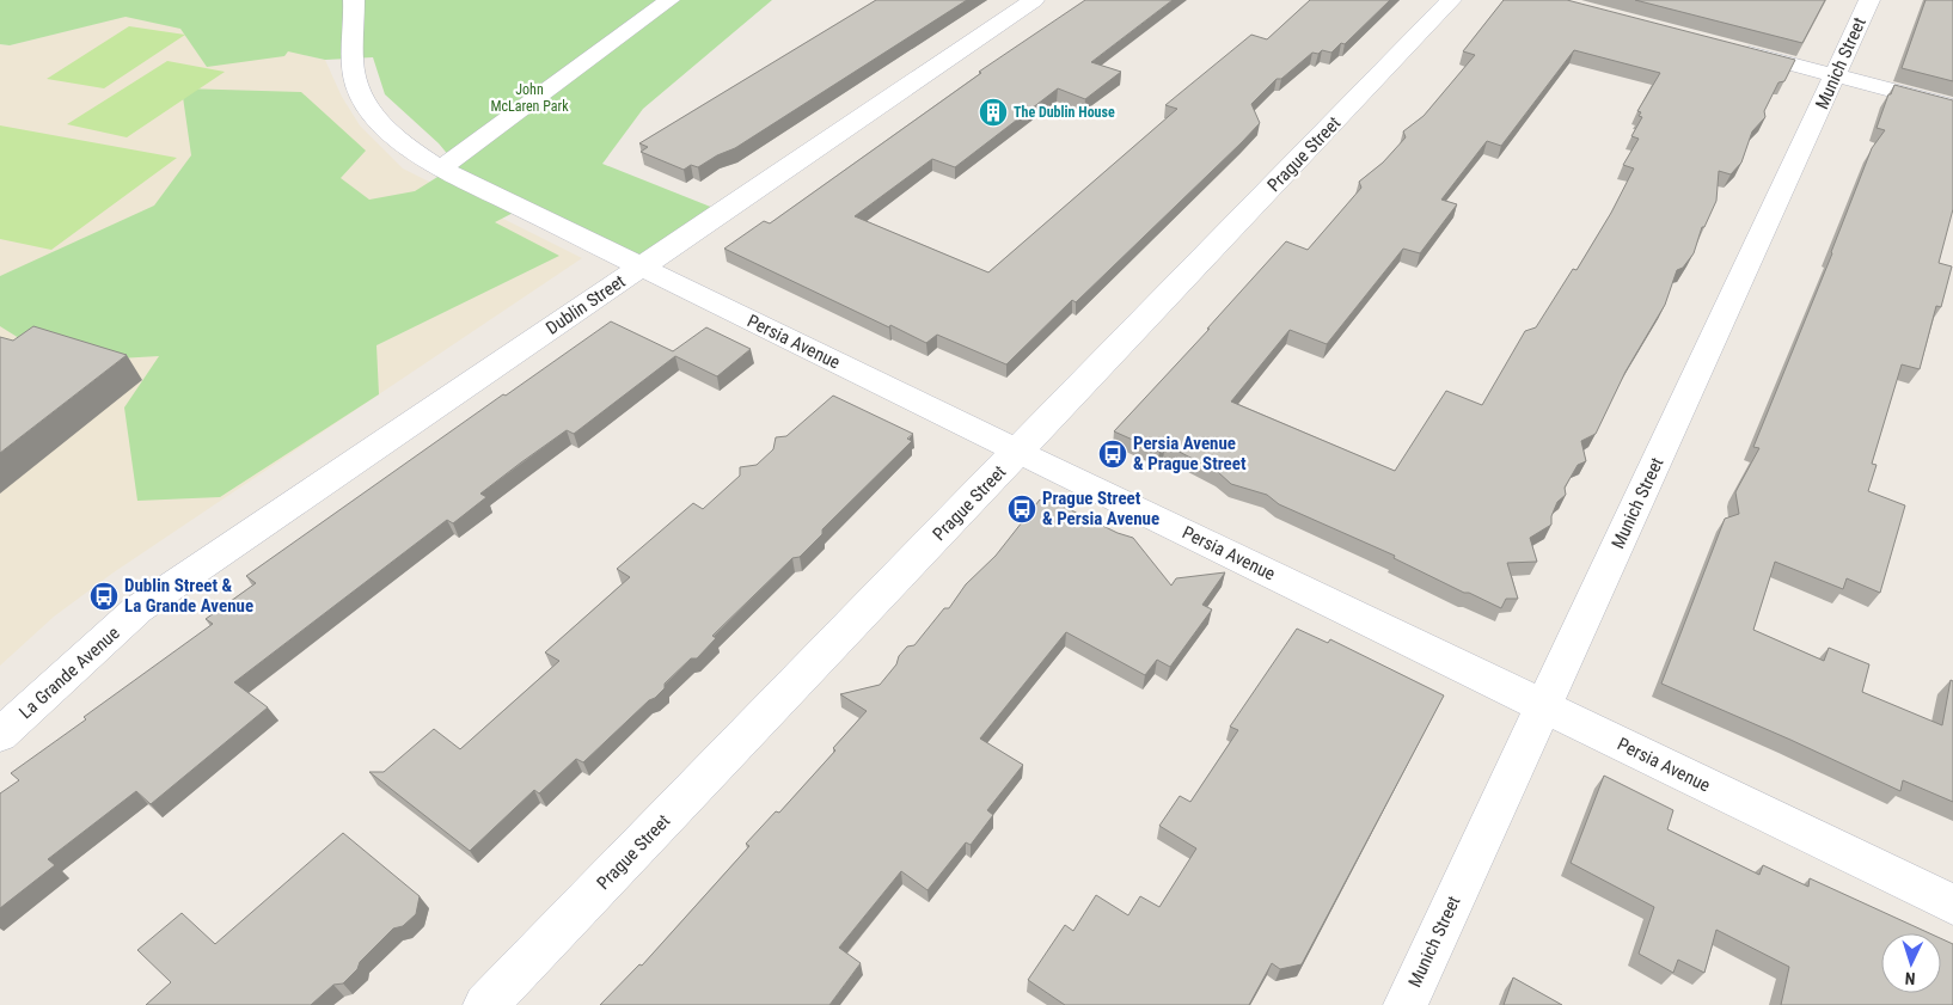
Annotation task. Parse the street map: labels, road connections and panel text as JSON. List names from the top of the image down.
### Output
{
  "streets": {
    "street": [
      "Munich Street",
      "Prague Street",
      "Dublin Street",
      "Persia Avenue",
      "La Grande Avenue"
    ]
  },
  "crossings": [
    ["Munich Street", "Persia Avenue"],
    ["Prague Street", "Persia Avenue"],
    ["Dublin Street", "Persia Avenue"],
    ["Dublin Street", "La Grande Avenue"]
  ],
  "parks": ["John McLaren Park"],
  "places": {
    "building": ["The Dublin House"],
    "bus stop": ["Persia Avenue & Prague Street", "Prague Street & Persia Avenue", "Dublin Street & La Grande Avenue"]
  },
  "north": "bottom"
}
